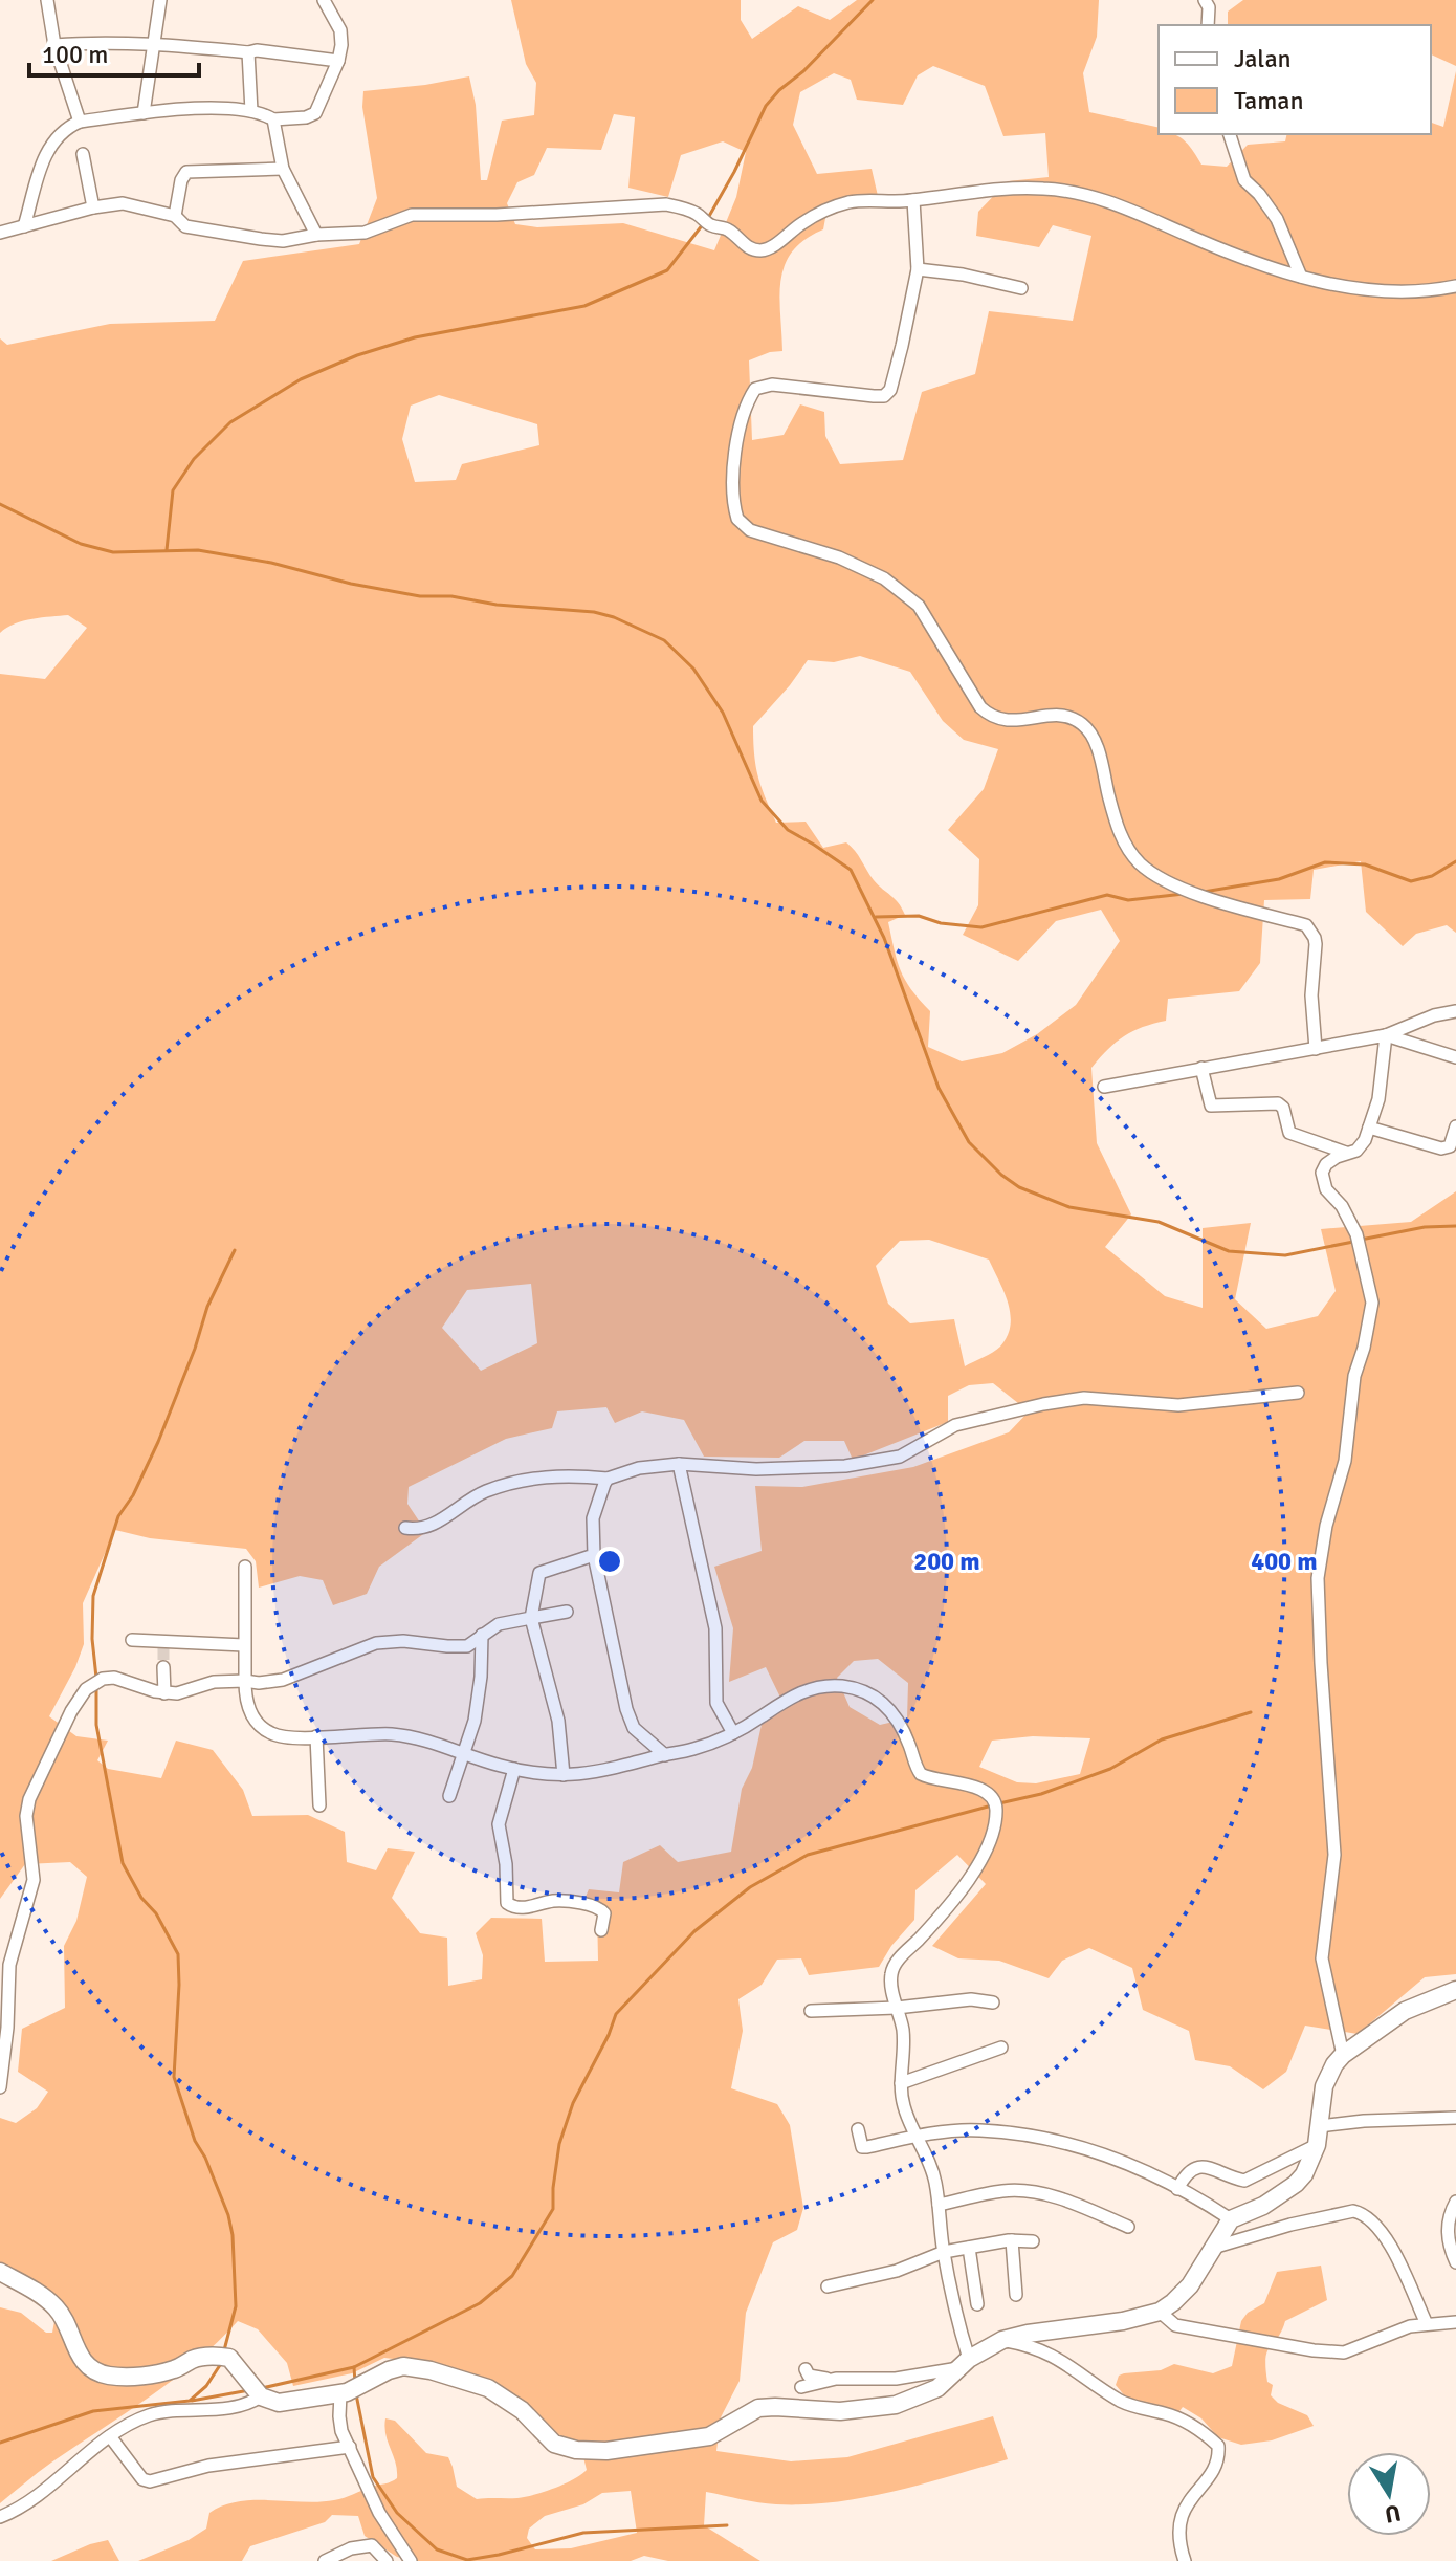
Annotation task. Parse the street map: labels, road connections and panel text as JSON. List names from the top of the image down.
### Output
{
  "legend": ["Jalan", "Taman"],
  "scale_bar": "100 m",
  "north": "bottom",
  "rings": ["200 m", "400 m"]
}
